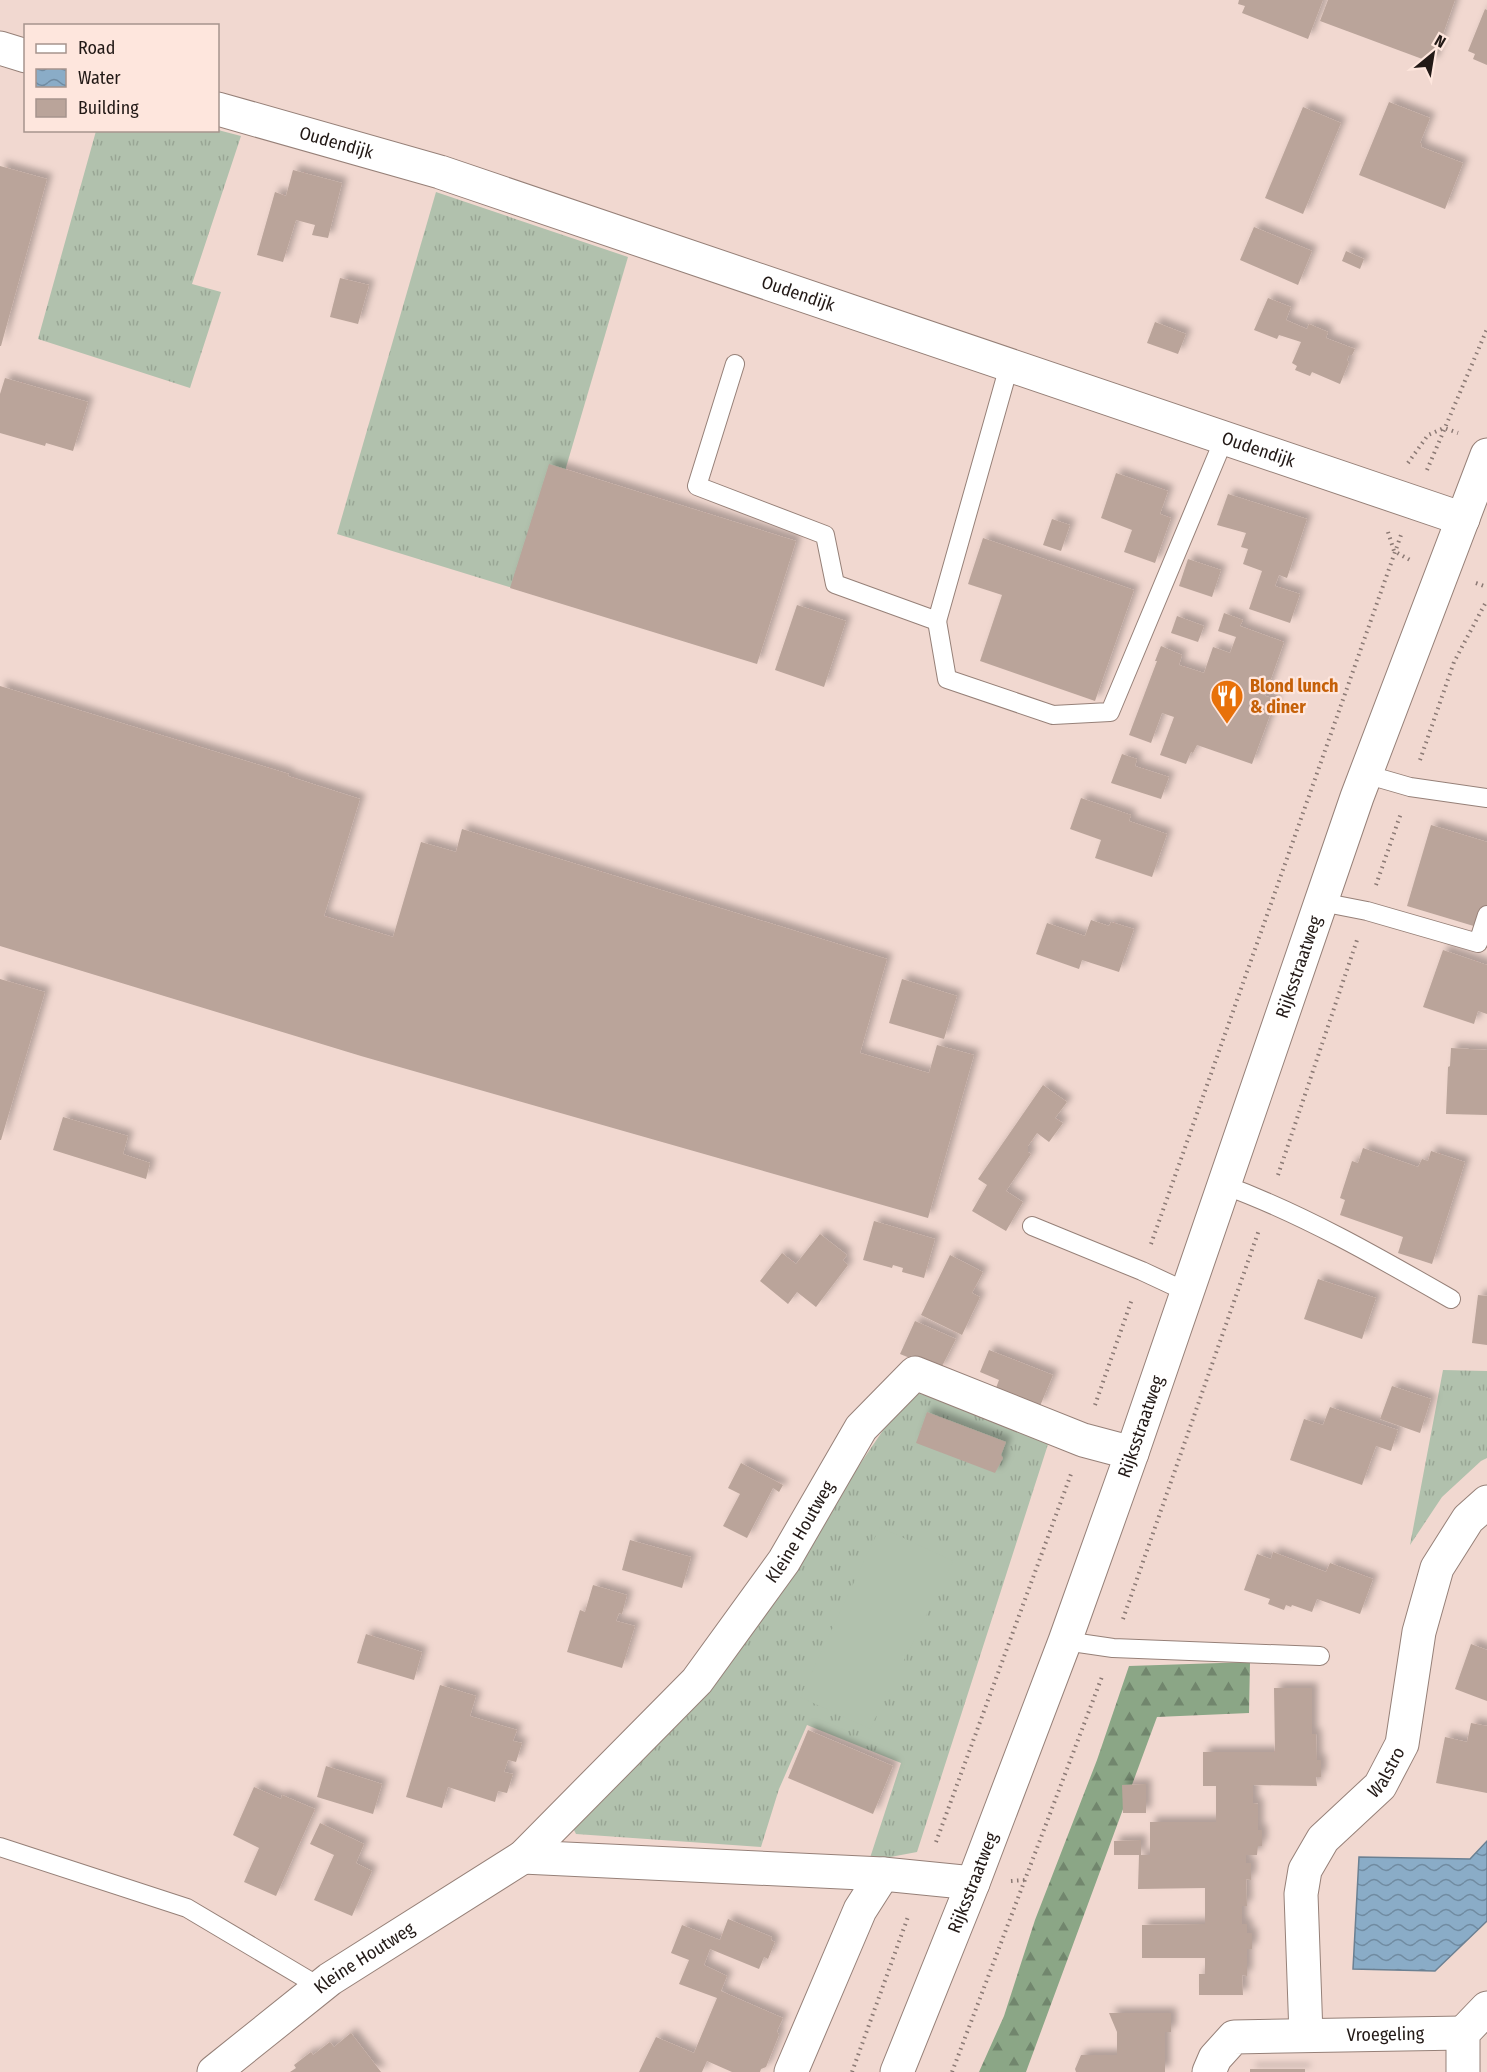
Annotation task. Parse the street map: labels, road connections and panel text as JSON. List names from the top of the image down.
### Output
{
  "streets": {
    "street": [
      "Oudendijk",
      "Rijksstraatweg",
      "Kleine Houtweg",
      "Walstro",
      "Vroegeling"
    ]
  },
  "crossings": [
    ["Oudendijk", "Rijksstraatweg"],
    ["Rijksstraatweg", "Kleine Houtweg"],
    ["Walstro", "Vroegeling"]
  ],
  "places": {
    "restaurant": ["Blond lunch & diner"]
  },
  "legend": ["Road", "Water", "Building"],
  "north": "top right"
}
